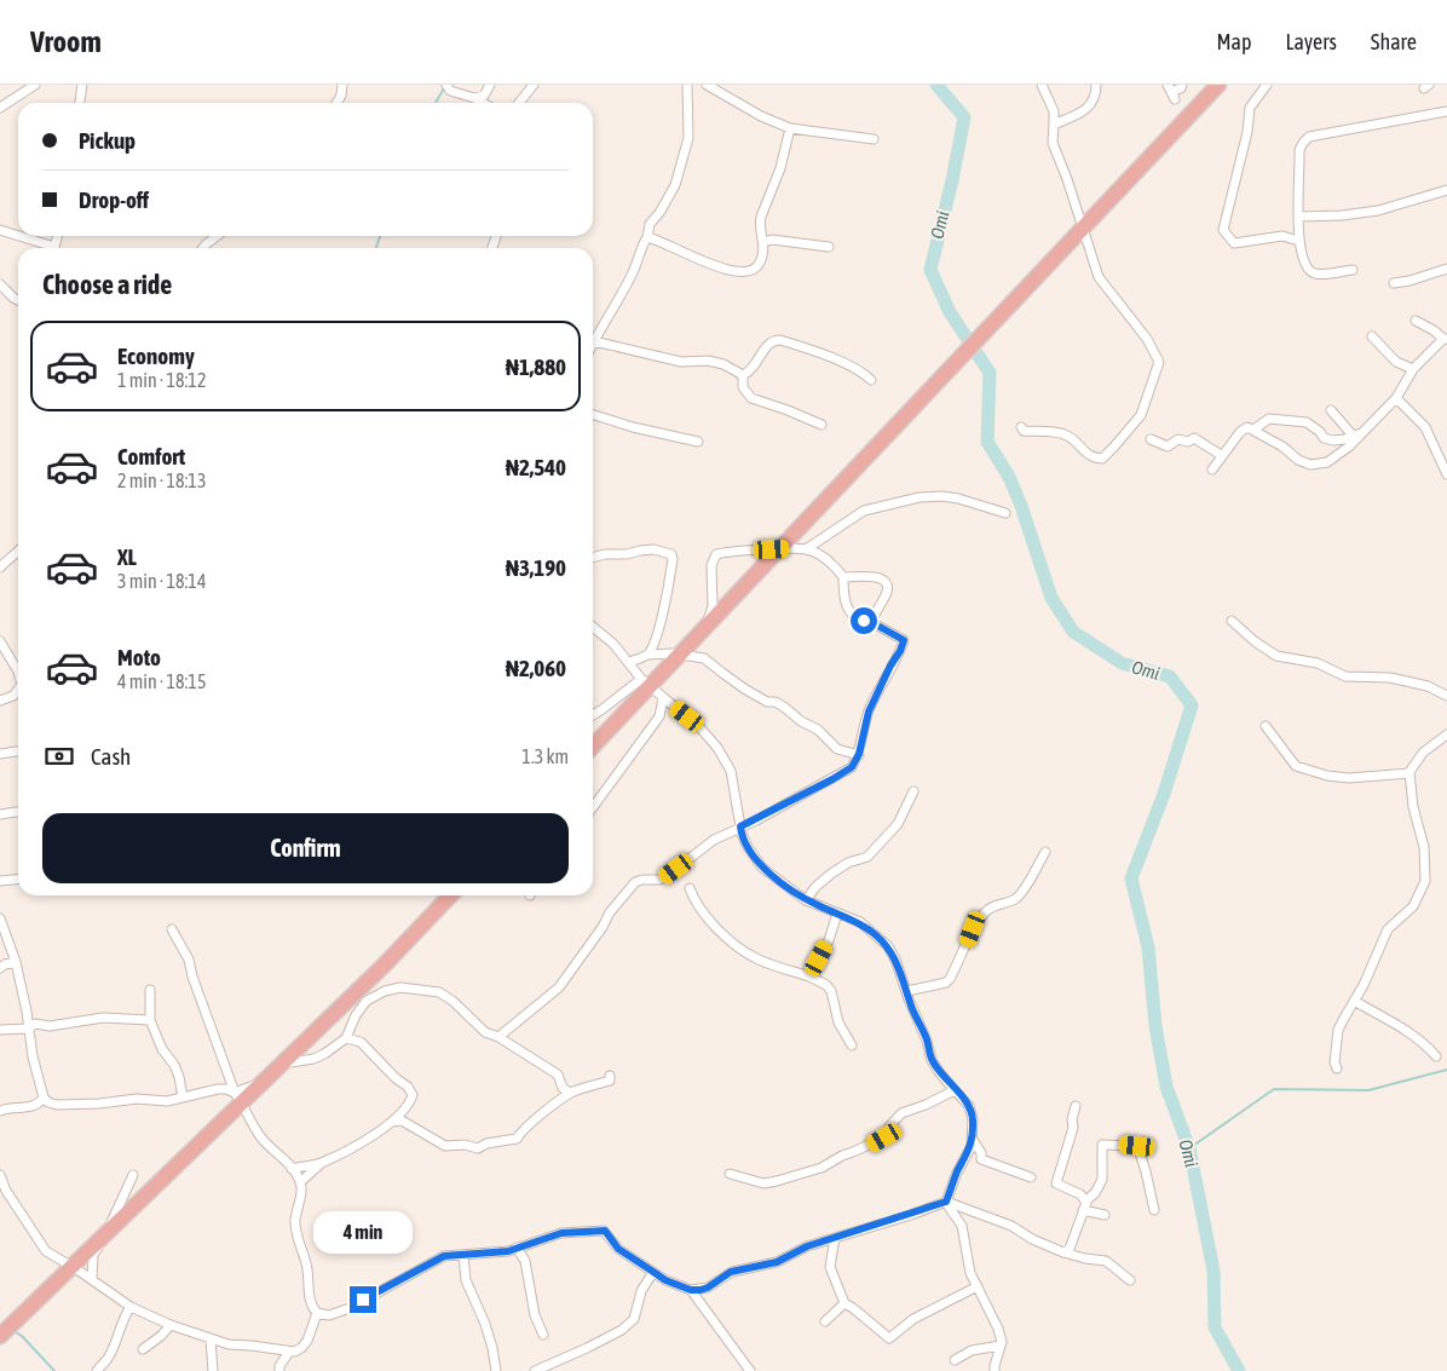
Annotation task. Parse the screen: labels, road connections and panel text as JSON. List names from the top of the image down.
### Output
{
  "water": ["Omi"],
  "page": {
    "header": "Vroom",
    "nav": ["Map", "Layers", "Share"],
    "banner": ["Pickup", "Drop-off"],
    "heading": "Choose a ride",
    "list": [
      {
        "name": "Economy",
        "note": "1 min · 18:12",
        "value": "₦1,880"
      },
      {
        "name": "Comfort",
        "note": "2 min · 18:13",
        "value": "₦2,540"
      },
      {
        "name": "XL",
        "note": "3 min · 18:14",
        "value": "₦3,190"
      },
      {
        "name": "Moto",
        "note": "4 min · 18:15",
        "value": "₦2,060"
      }
    ],
    "pay": ["Cash", "1.3 km"],
    "buttons": "Confirm",
    "bubble": "4 min"
  }
}
